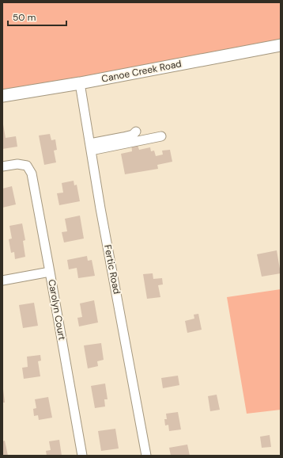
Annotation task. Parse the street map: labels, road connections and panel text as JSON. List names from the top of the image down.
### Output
{
  "streets": {
    "main road": ["Canoe Creek Road"],
    "street": ["Fertic Road", "Carolyn Court"]
  },
  "crossings": [
    ["Canoe Creek Road", "Fertic Road"]
  ],
  "scale_bar": "50 m"
}
